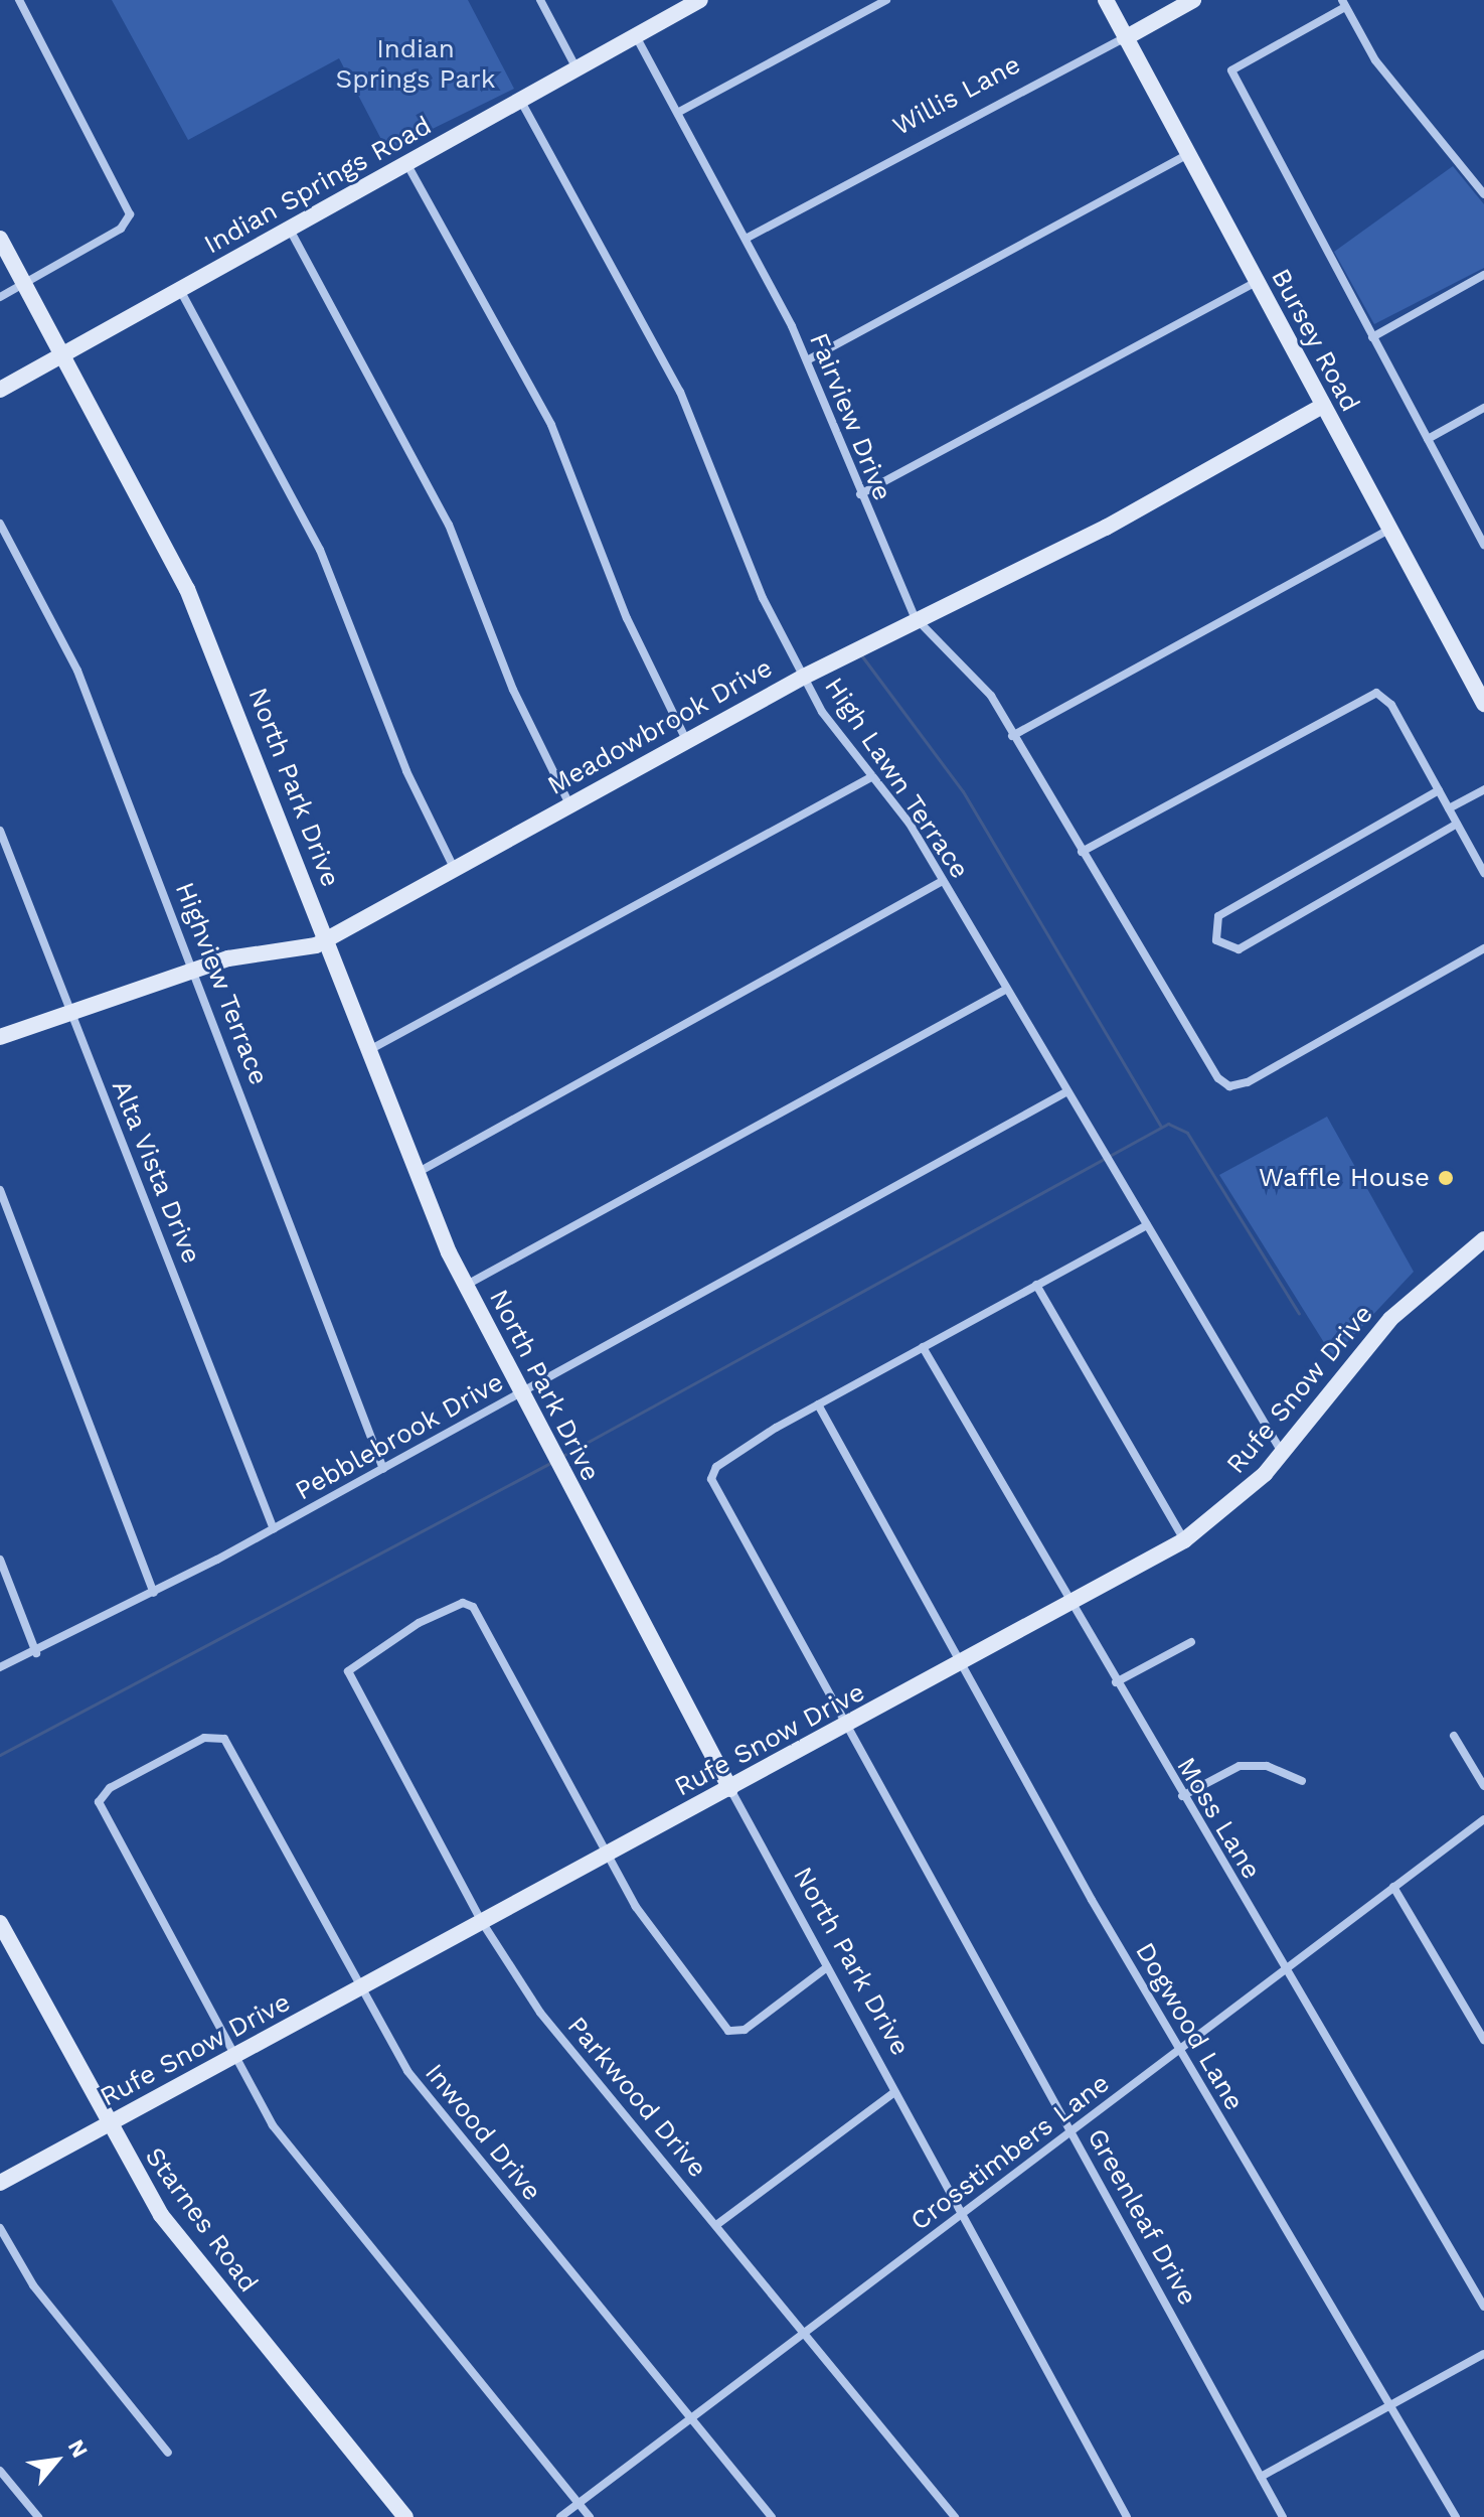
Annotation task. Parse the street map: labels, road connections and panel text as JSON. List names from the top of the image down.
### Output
{
  "streets": {
    "street": [
      "Willis Lane",
      "Indian Springs Road",
      "Bursey Road",
      "Fairview Drive",
      "Meadowbrook Drive",
      "High Lawn Terrace",
      "North Park Drive",
      "Highview Terrace",
      "Alta Vista Drive",
      "Rufe Snow Drive",
      "Pebblebrook Drive",
      "Moss Lane",
      "Dogwood Lane",
      "Parkwood Drive",
      "Inwood Drive",
      "Crosstimbers Lane",
      "Greenleaf Drive",
      "Starnes Road"
    ]
  },
  "crossings": [
    ["Willis Lane", "Bursey Road"],
    ["Willis Lane", "Fairview Drive"],
    ["Indian Springs Road", "Fairview Drive"],
    ["Indian Springs Road", "High Lawn Terrace"],
    ["Indian Springs Road", "North Park Drive"],
    ["Bursey Road", "Meadowbrook Drive"],
    ["Fairview Drive", "Meadowbrook Drive"],
    ["Meadowbrook Drive", "High Lawn Terrace"],
    ["Meadowbrook Drive", "North Park Drive"],
    ["Meadowbrook Drive", "Highview Terrace"],
    ["Meadowbrook Drive", "Alta Vista Drive"],
    ["High Lawn Terrace", "Rufe Snow Drive"],
    ["High Lawn Terrace", "Pebblebrook Drive"],
    ["North Park Drive", "Rufe Snow Drive"],
    ["North Park Drive", "Pebblebrook Drive"],
    ["North Park Drive", "Crosstimbers Lane"],
    ["Highview Terrace", "Pebblebrook Drive"],
    ["Alta Vista Drive", "Pebblebrook Drive"],
    ["Rufe Snow Drive", "Moss Lane"],
    ["Rufe Snow Drive", "Dogwood Lane"],
    ["Rufe Snow Drive", "Parkwood Drive"],
    ["Rufe Snow Drive", "Inwood Drive"],
    ["Rufe Snow Drive", "Greenleaf Drive"],
    ["Rufe Snow Drive", "Starnes Road"],
    ["Moss Lane", "Crosstimbers Lane"],
    ["Dogwood Lane", "Crosstimbers Lane"],
    ["Dogwood Lane", "Greenleaf Drive"],
    ["Parkwood Drive", "Crosstimbers Lane"],
    ["Inwood Drive", "Crosstimbers Lane"],
    ["Crosstimbers Lane", "Greenleaf Drive"]
  ],
  "parks": ["Indian Springs Park"],
  "places": ["Waffle House"],
  "north": "top right"
}
